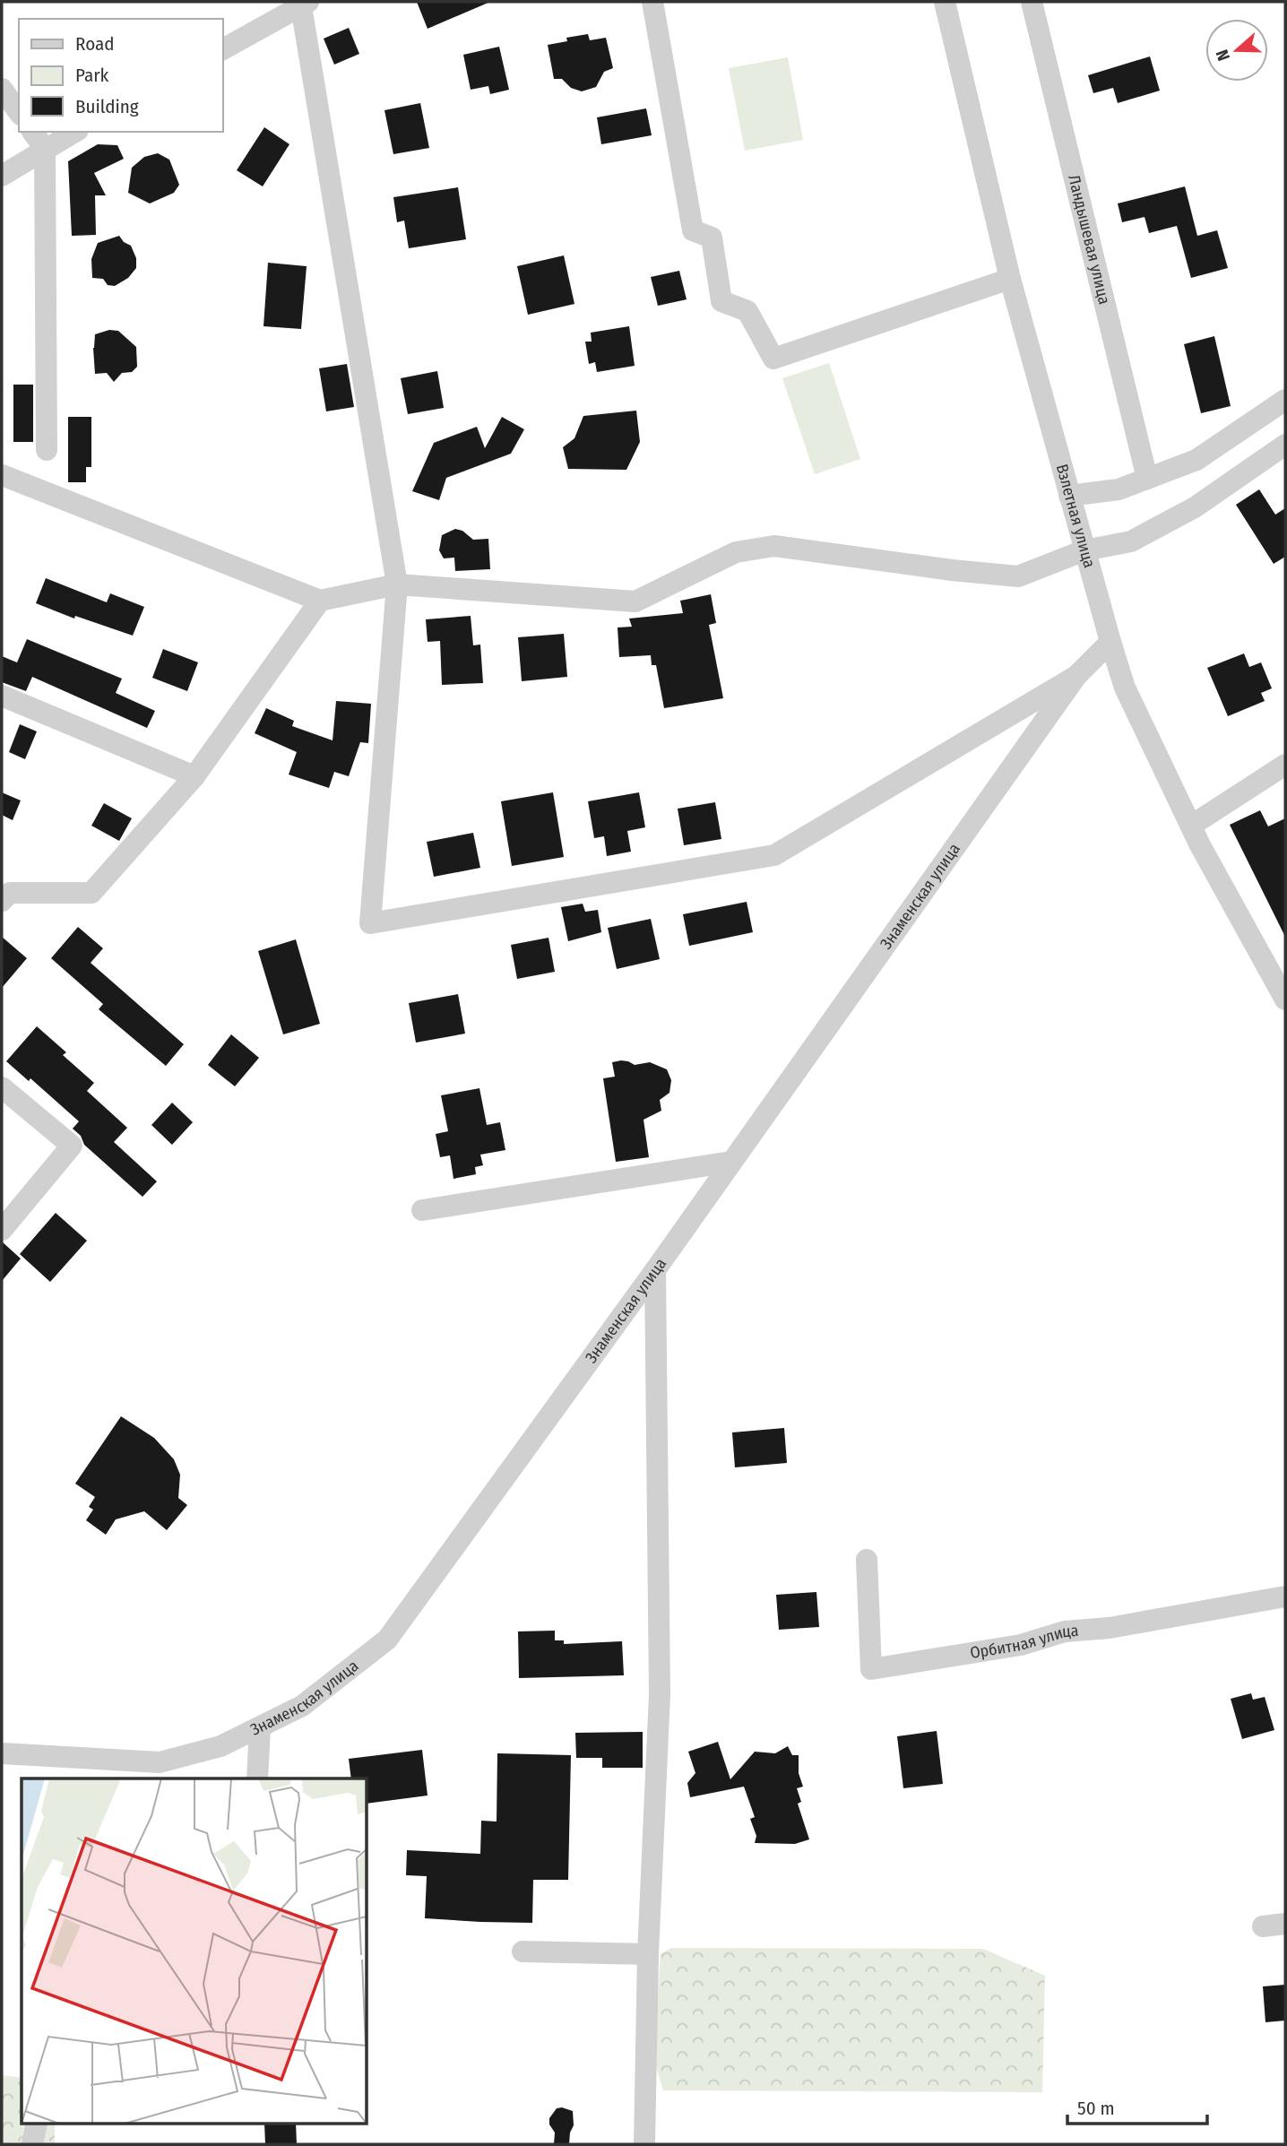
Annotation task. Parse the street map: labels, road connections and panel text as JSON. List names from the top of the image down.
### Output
{
  "streets": {
    "street": [
      "Ландышевая улица",
      "Взлетная улица",
      "Знаменская улица",
      "Орбитная улица"
    ]
  },
  "crossings": [
    ["Взлетная улица", "Знаменская улица"]
  ],
  "legend": ["Road", "Park", "Building"],
  "scale_bar": "50 m",
  "north": "left"
}
